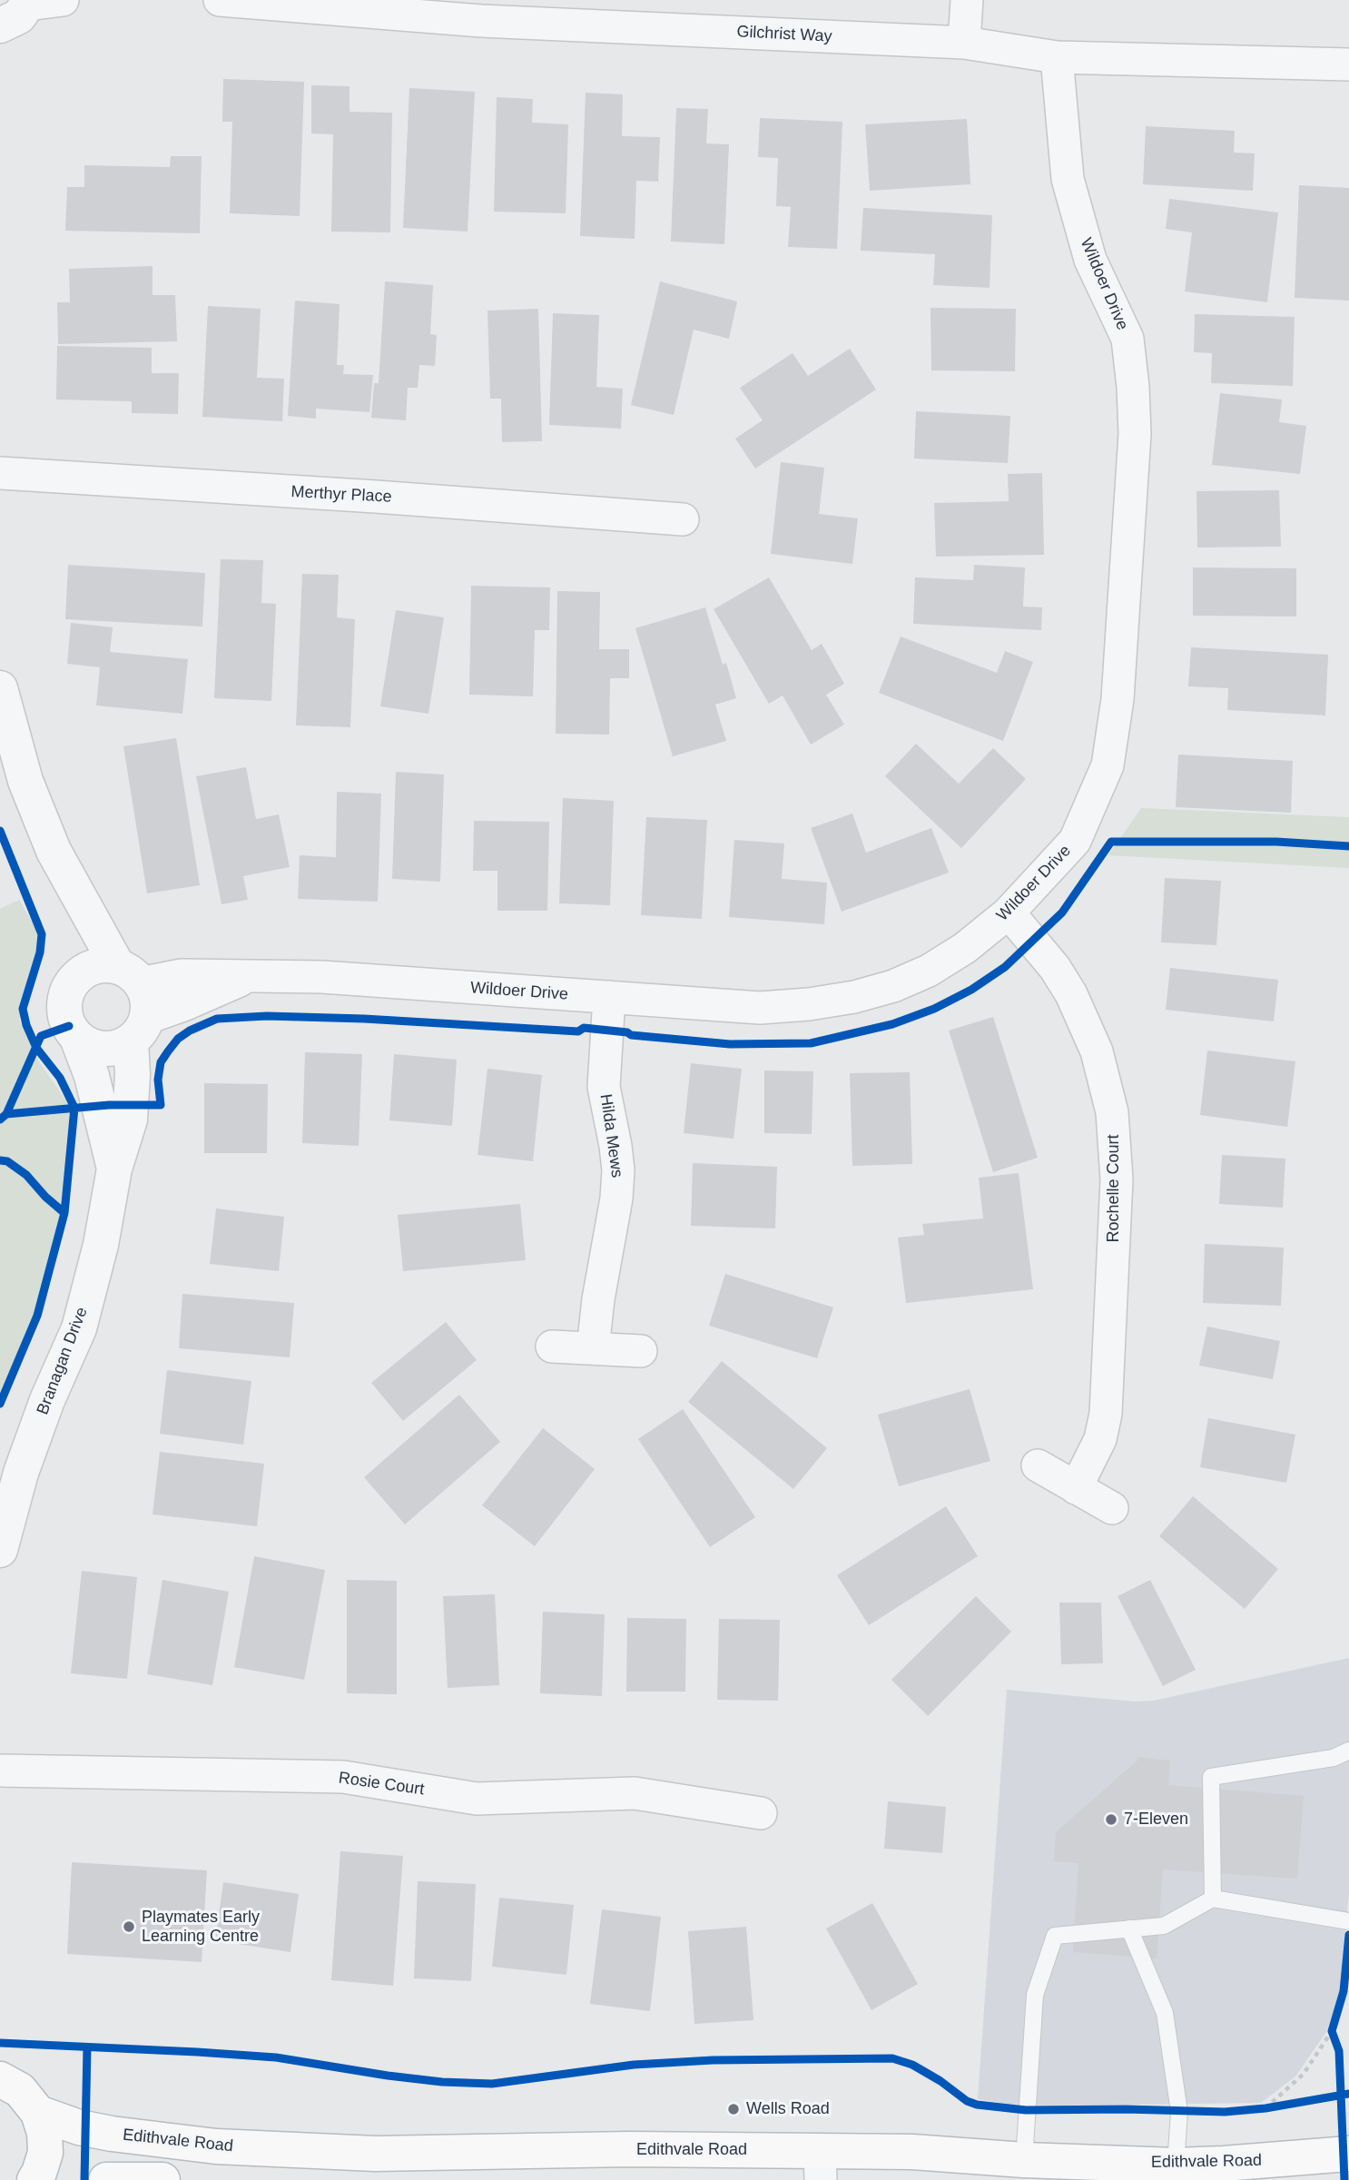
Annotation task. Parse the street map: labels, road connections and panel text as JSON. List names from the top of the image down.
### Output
{
  "streets": {
    "highway": ["Edithvale Road"],
    "street": [
      "Gilchrist Way",
      "Wildoer Drive",
      "Merthyr Place",
      "Hilda Mews",
      "Rochelle Court",
      "Branagan Drive",
      "Rosie Court"
    ]
  },
  "crossings": [
    ["Gilchrist Way", "Wildoer Drive"],
    ["Wildoer Drive", "Hilda Mews"],
    ["Wildoer Drive", "Rochelle Court"],
    ["Wildoer Drive", "Branagan Drive"]
  ],
  "places": ["7-Eleven", "Playmates Early Learning Centre", "Wells Road"]
}
